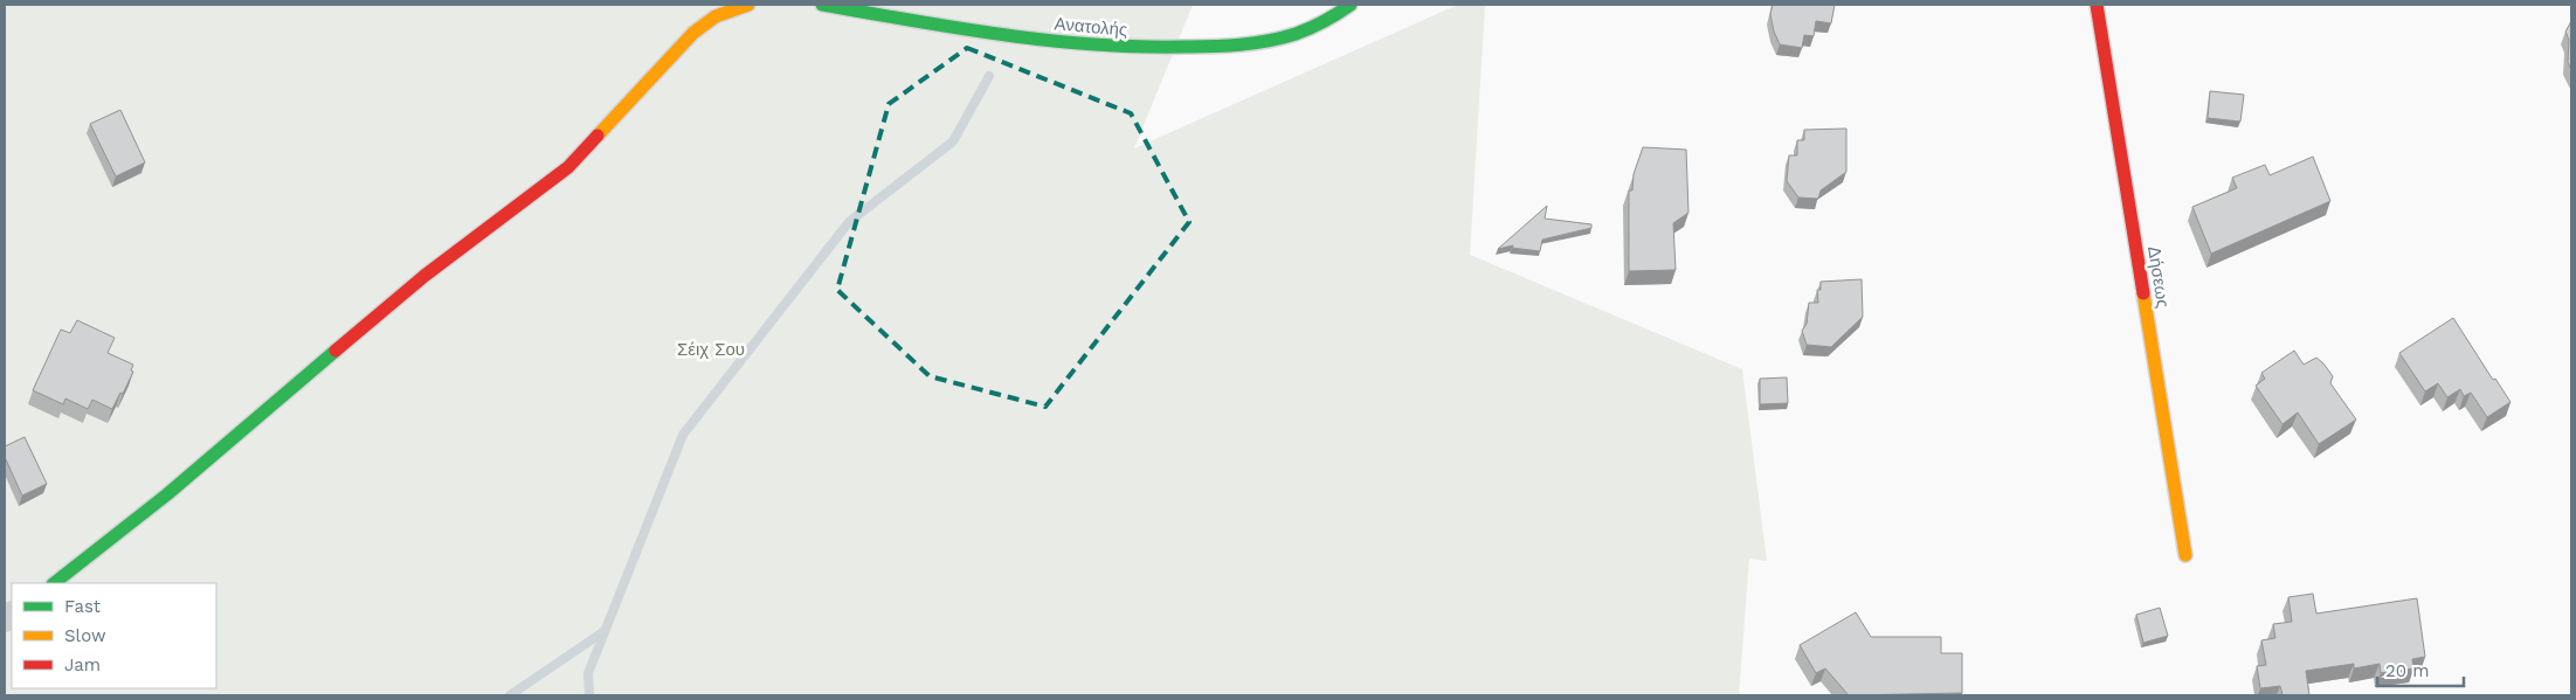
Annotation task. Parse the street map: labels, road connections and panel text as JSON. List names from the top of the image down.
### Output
{
  "streets": {
    "street": ["Ανατολής", "Δήσεως"]
  },
  "parks": ["Σέιχ Σου"],
  "legend": ["Fast", "Slow", "Jam"],
  "scale_bar": "20 m"
}
